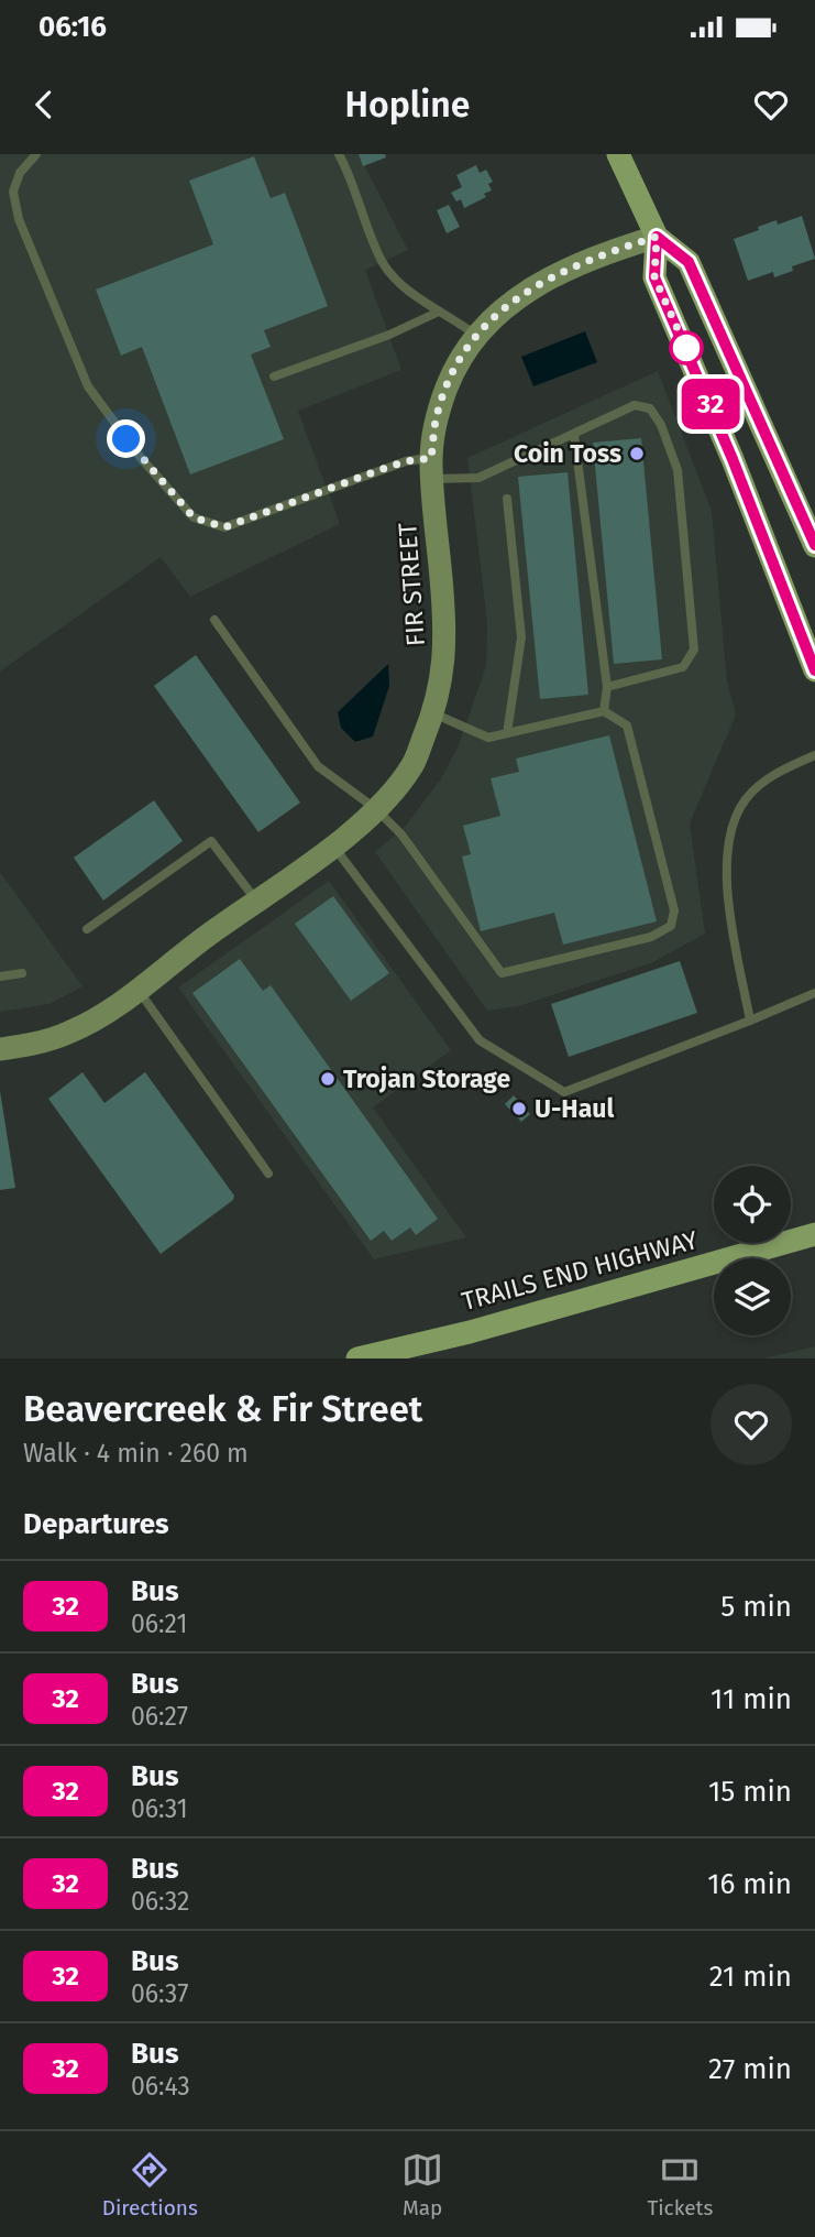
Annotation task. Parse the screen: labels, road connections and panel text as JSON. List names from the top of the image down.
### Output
{
  "streets": {
    "main road": ["TRAILS END HIGHWAY"],
    "street": ["FIR STREET"]
  },
  "places": ["Coin Toss", "Trojan Storage", "U-Haul"],
  "lines": ["bus line 32"],
  "page": {
    "status": "06:16",
    "header": "Hopline",
    "on_map": "32",
    "heading": [
      ["Beavercreek & Fir Street", "Walk · 4 min · 260 m"],
      "Departures"
    ],
    "list": [
      {
        "mark": "32",
        "name": "Bus",
        "note": "06:21",
        "value": "5 min"
      },
      {
        "mark": "32",
        "name": "Bus",
        "note": "06:27",
        "value": "11 min"
      },
      {
        "mark": "32",
        "name": "Bus",
        "note": "06:31",
        "value": "15 min"
      },
      {
        "mark": "32",
        "name": "Bus",
        "note": "06:32",
        "value": "16 min"
      },
      {
        "mark": "32",
        "name": "Bus",
        "note": "06:37",
        "value": "21 min"
      },
      {
        "mark": "32",
        "name": "Bus",
        "note": "06:43",
        "value": "27 min"
      }
    ],
    "tabs": ["Directions", "Map", "Tickets"]
  }
}
